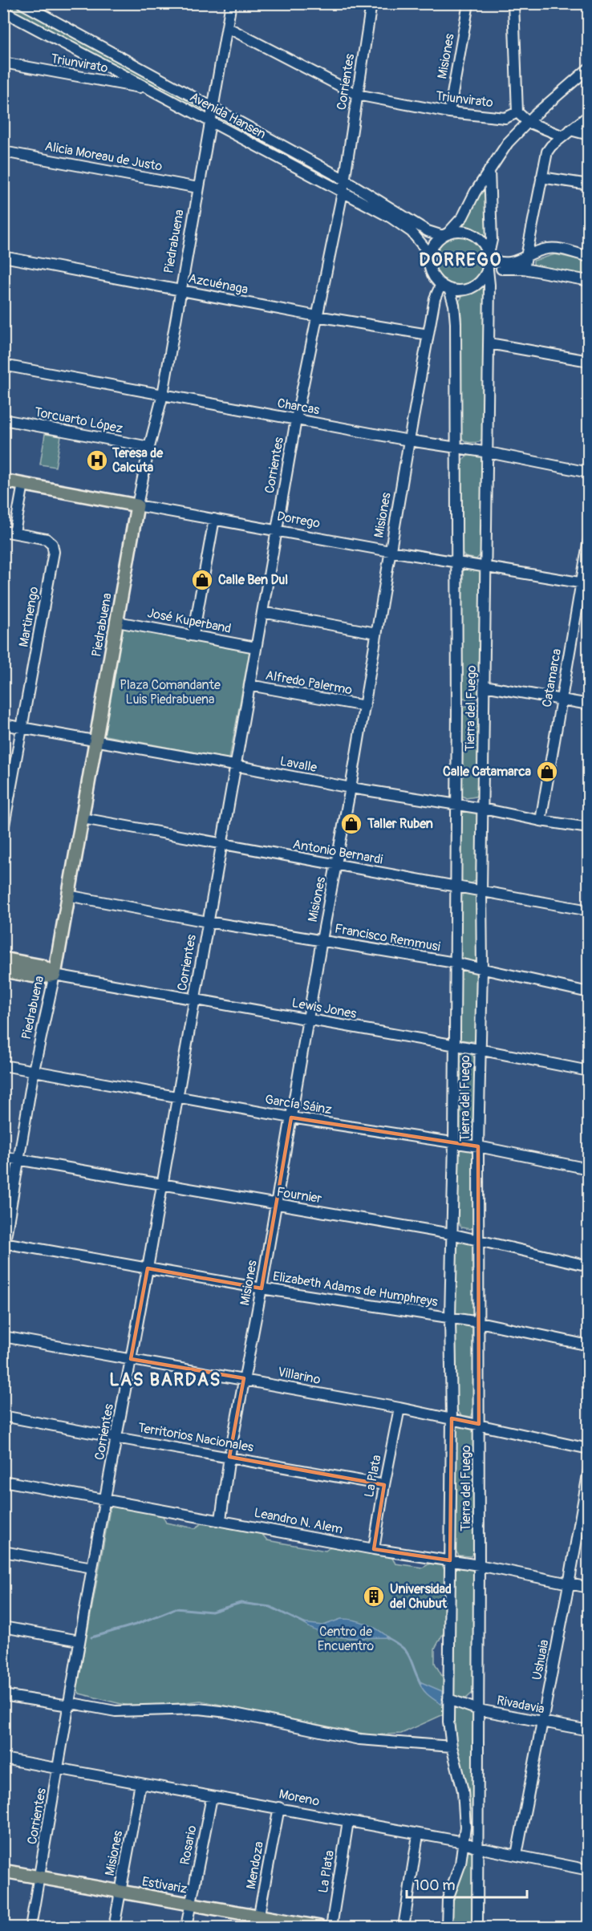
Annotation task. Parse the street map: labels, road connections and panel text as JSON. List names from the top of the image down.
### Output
{
  "streets": {
    "main road": [
      "Piedrabuena",
      "Dorrego",
      "Lewis Jones",
      "Estivariz"
    ],
    "street": [
      "Misiones",
      "Triunvirato",
      "Corrientes",
      "Avenida Hansen",
      "Alicia Moreau de Justo",
      "Azcuénaga",
      "Charcas",
      "Torcuarto López",
      "Martinengo",
      "José Kuperband",
      "Catamarca",
      "Alfredo Palermo",
      "Tierra del Fuego",
      "Lavalle",
      "Antonio Bernardi",
      "Francisco Remmusi",
      "García Sáinz",
      "Fournier",
      "Elizabeth Adams de Humphreys",
      "Villarino",
      "Territorios Nacionales",
      "La Plata",
      "Leandro N. Alem",
      "Ushuaia",
      "Rivadavia",
      "Moreno",
      "Rosario",
      "Mendoza"
    ]
  },
  "crossings": [
    ["Misiones", "Triunvirato"],
    ["Misiones", "Avenida Hansen"],
    ["Misiones", "Azcuénaga"],
    ["Misiones", "Charcas"],
    ["Misiones", "Dorrego"],
    ["Misiones", "Alfredo Palermo"],
    ["Misiones", "Tierra del Fuego"],
    ["Misiones", "Lavalle"],
    ["Misiones", "Antonio Bernardi"],
    ["Misiones", "Francisco Remmusi"],
    ["Misiones", "Lewis Jones"],
    ["Misiones", "García Sáinz"],
    ["Misiones", "Fournier"],
    ["Misiones", "Elizabeth Adams de Humphreys"],
    ["Misiones", "Villarino"],
    ["Misiones", "Territorios Nacionales"],
    ["Misiones", "Leandro N. Alem"],
    ["Misiones", "Moreno"],
    ["Misiones", "Estivariz"],
    ["Triunvirato", "Corrientes"],
    ["Triunvirato", "Avenida Hansen"],
    ["Triunvirato", "Piedrabuena"],
    ["Corrientes", "Avenida Hansen"],
    ["Corrientes", "Azcuénaga"],
    ["Corrientes", "Charcas"],
    ["Corrientes", "Dorrego"],
    ["Corrientes", "José Kuperband"],
    ["Corrientes", "Alfredo Palermo"],
    ["Corrientes", "Lavalle"],
    ["Corrientes", "Antonio Bernardi"],
    ["Corrientes", "Francisco Remmusi"],
    ["Corrientes", "Lewis Jones"],
    ["Corrientes", "García Sáinz"],
    ["Corrientes", "Fournier"],
    ["Corrientes", "Elizabeth Adams de Humphreys"],
    ["Corrientes", "Villarino"],
    ["Corrientes", "Territorios Nacionales"],
    ["Corrientes", "Leandro N. Alem"],
    ["Corrientes", "Moreno"],
    ["Corrientes", "Estivariz"],
    ["Avenida Hansen", "Piedrabuena"],
    ["Avenida Hansen", "Tierra del Fuego"],
    ["Alicia Moreau de Justo", "Piedrabuena"],
    ["Piedrabuena", "Azcuénaga"],
    ["Piedrabuena", "Charcas"],
    ["Piedrabuena", "Torcuarto López"],
    ["Piedrabuena", "Dorrego"],
    ["Piedrabuena", "José Kuperband"],
    ["Piedrabuena", "Lavalle"],
    ["Piedrabuena", "Antonio Bernardi"],
    ["Piedrabuena", "Francisco Remmusi"],
    ["Piedrabuena", "Lewis Jones"],
    ["Piedrabuena", "García Sáinz"],
    ["Piedrabuena", "Fournier"],
    ["Piedrabuena", "Elizabeth Adams de Humphreys"],
    ["Charcas", "Tierra del Fuego"],
    ["Dorrego", "Catamarca"],
    ["Dorrego", "Tierra del Fuego"],
    ["Martinengo", "Lavalle"],
    ["Catamarca", "Lavalle"],
    ["Tierra del Fuego", "Lavalle"],
    ["Tierra del Fuego", "Antonio Bernardi"],
    ["Tierra del Fuego", "Francisco Remmusi"],
    ["Tierra del Fuego", "Lewis Jones"],
    ["Tierra del Fuego", "García Sáinz"],
    ["Tierra del Fuego", "Fournier"],
    ["Tierra del Fuego", "Elizabeth Adams de Humphreys"],
    ["Tierra del Fuego", "Villarino"],
    ["Tierra del Fuego", "Leandro N. Alem"],
    ["Tierra del Fuego", "Rivadavia"],
    ["Tierra del Fuego", "Moreno"],
    ["Villarino", "La Plata"],
    ["Territorios Nacionales", "La Plata"],
    ["La Plata", "Leandro N. Alem"],
    ["La Plata", "Moreno"],
    ["Leandro N. Alem", "Ushuaia"],
    ["Ushuaia", "Rivadavia"],
    ["Ushuaia", "Moreno"],
    ["Moreno", "Rosario"],
    ["Moreno", "Mendoza"],
    ["Rosario", "Estivariz"],
    ["Mendoza", "Estivariz"]
  ],
  "districts": ["DORREGO", "LAS BARDAS"],
  "parks": ["Plaza Comandante Luis Piedrabuena", "Centro de Encuentro"],
  "places": {
    "hospital": ["Teresa de Calcuta"],
    "shop": ["Calle Ben Dul", "Calle Catamarca", "Taller Ruben"],
    "building": ["Universidad del Chubut"]
  },
  "scale_bar": "100 m"
}
